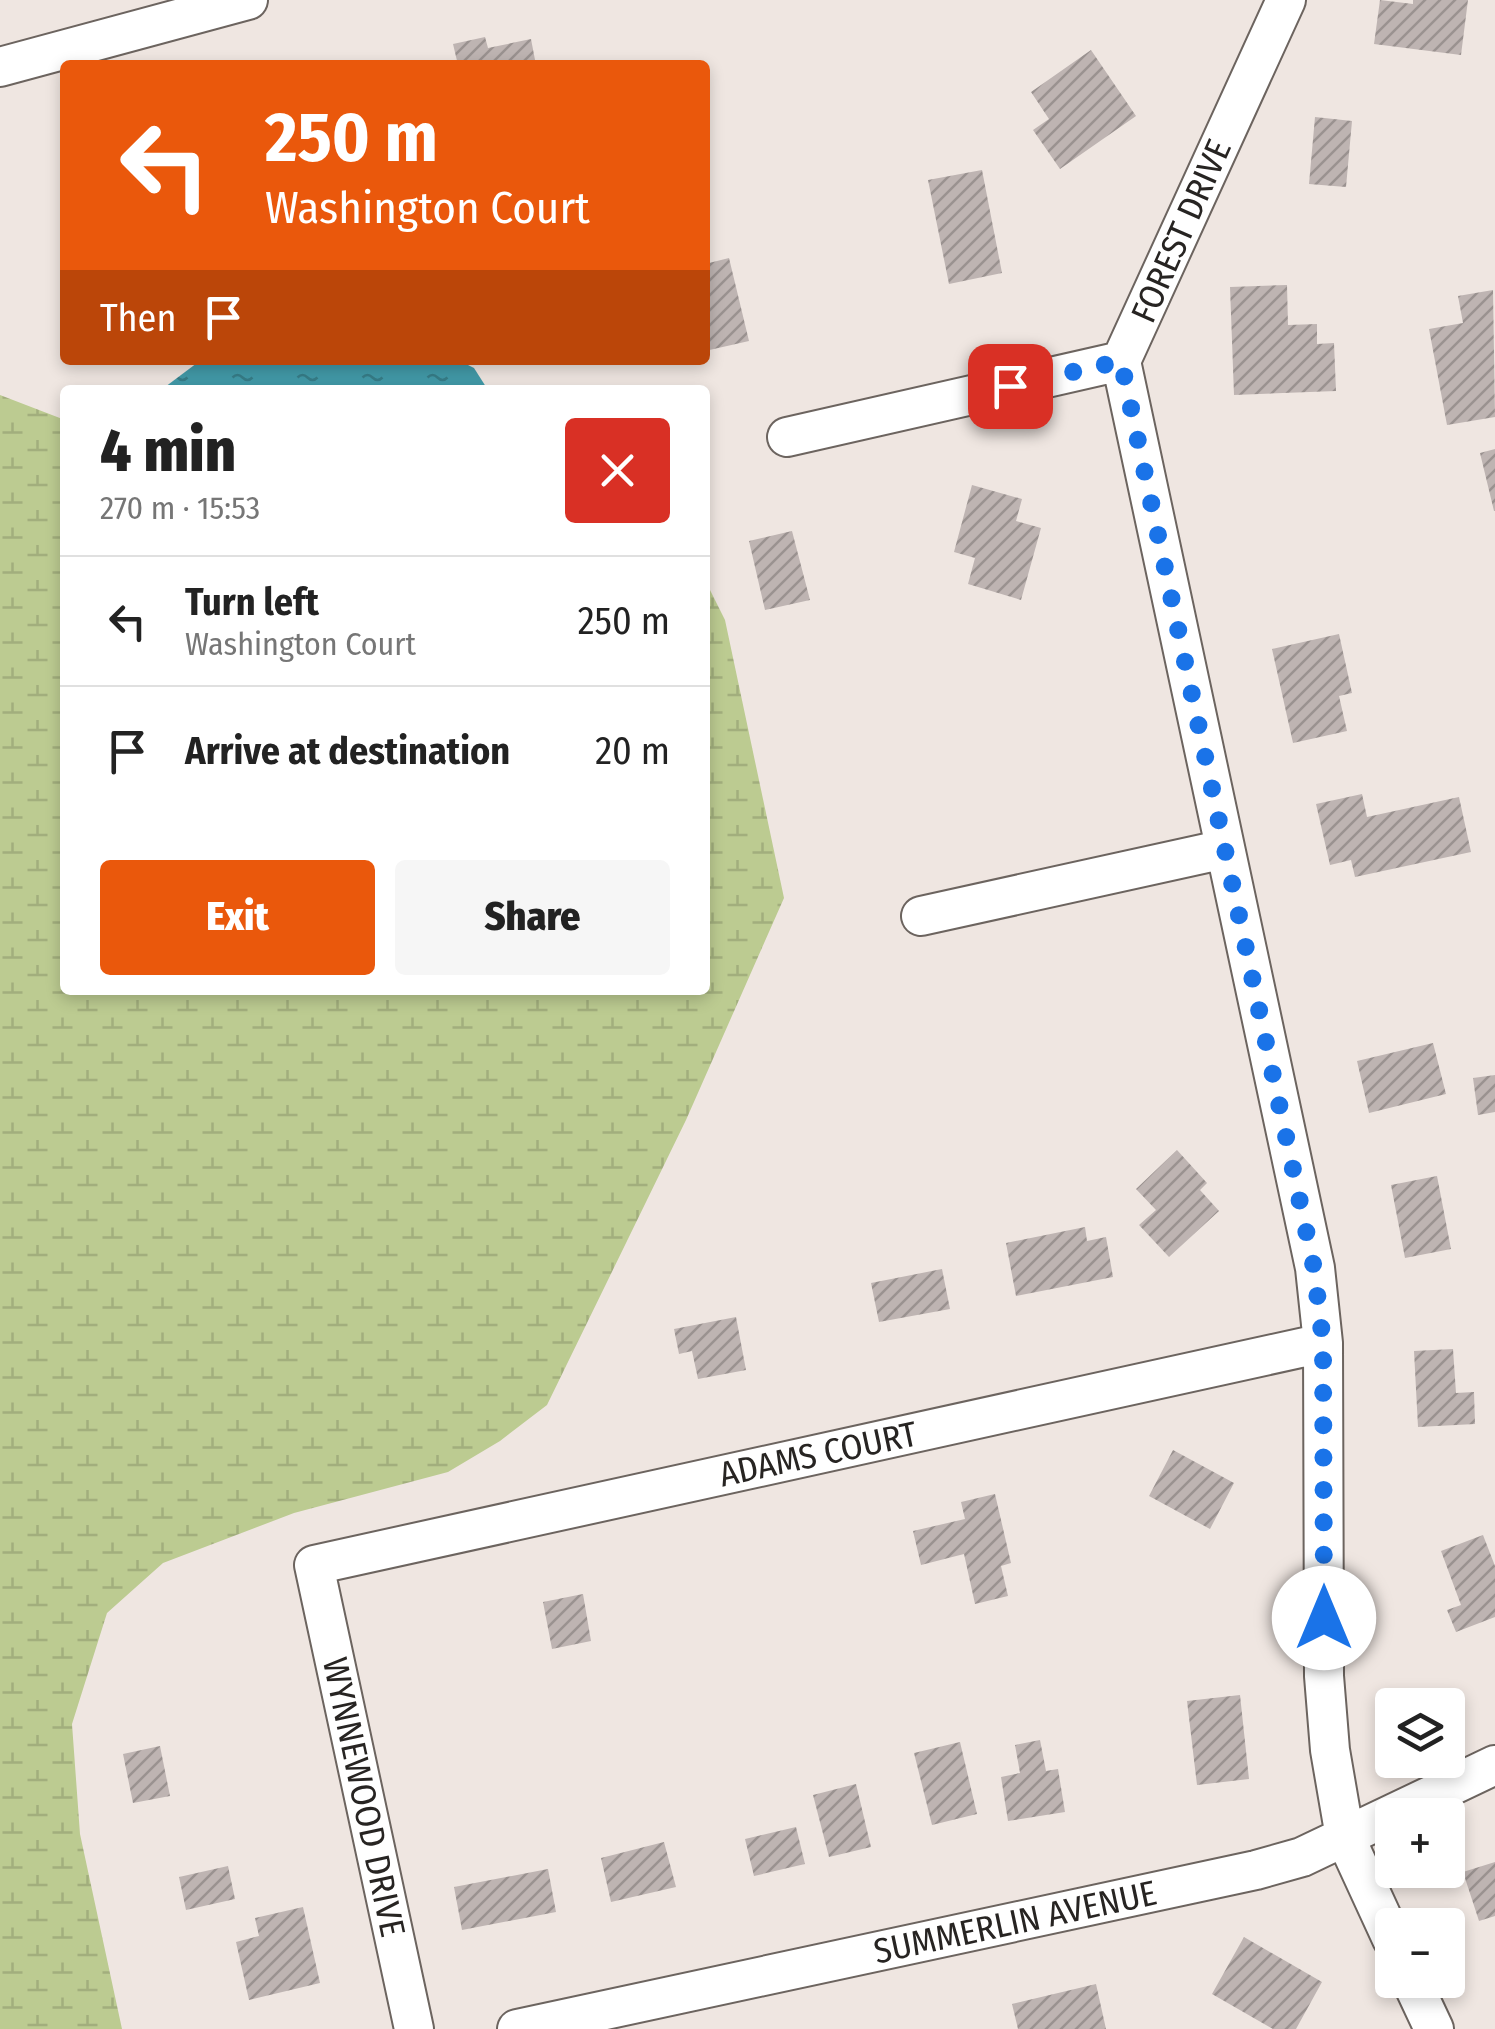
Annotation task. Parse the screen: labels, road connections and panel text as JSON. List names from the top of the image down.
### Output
{
  "streets": {
    "street": [
      "FOREST DRIVE",
      "ADAMS COURT",
      "WYNNEWOOD DRIVE",
      "SUMMERLIN AVENUE"
    ]
  },
  "crossings": [
    ["FOREST DRIVE", "ADAMS COURT"],
    ["FOREST DRIVE", "SUMMERLIN AVENUE"],
    ["ADAMS COURT", "WYNNEWOOD DRIVE"]
  ],
  "page": {
    "turn": ["250 m", "Washington Court"],
    "then": "Then",
    "heading": ["4 min", "270 m · 15:53"],
    "list": [
      {
        "name": "Turn left",
        "note": "Washington Court",
        "value": "250 m"
      },
      {
        "name": "Arrive at destination",
        "value": "20 m"
      }
    ],
    "buttons": ["Exit", "Share"],
    "map_buttons": ["+", "−"]
  }
}
